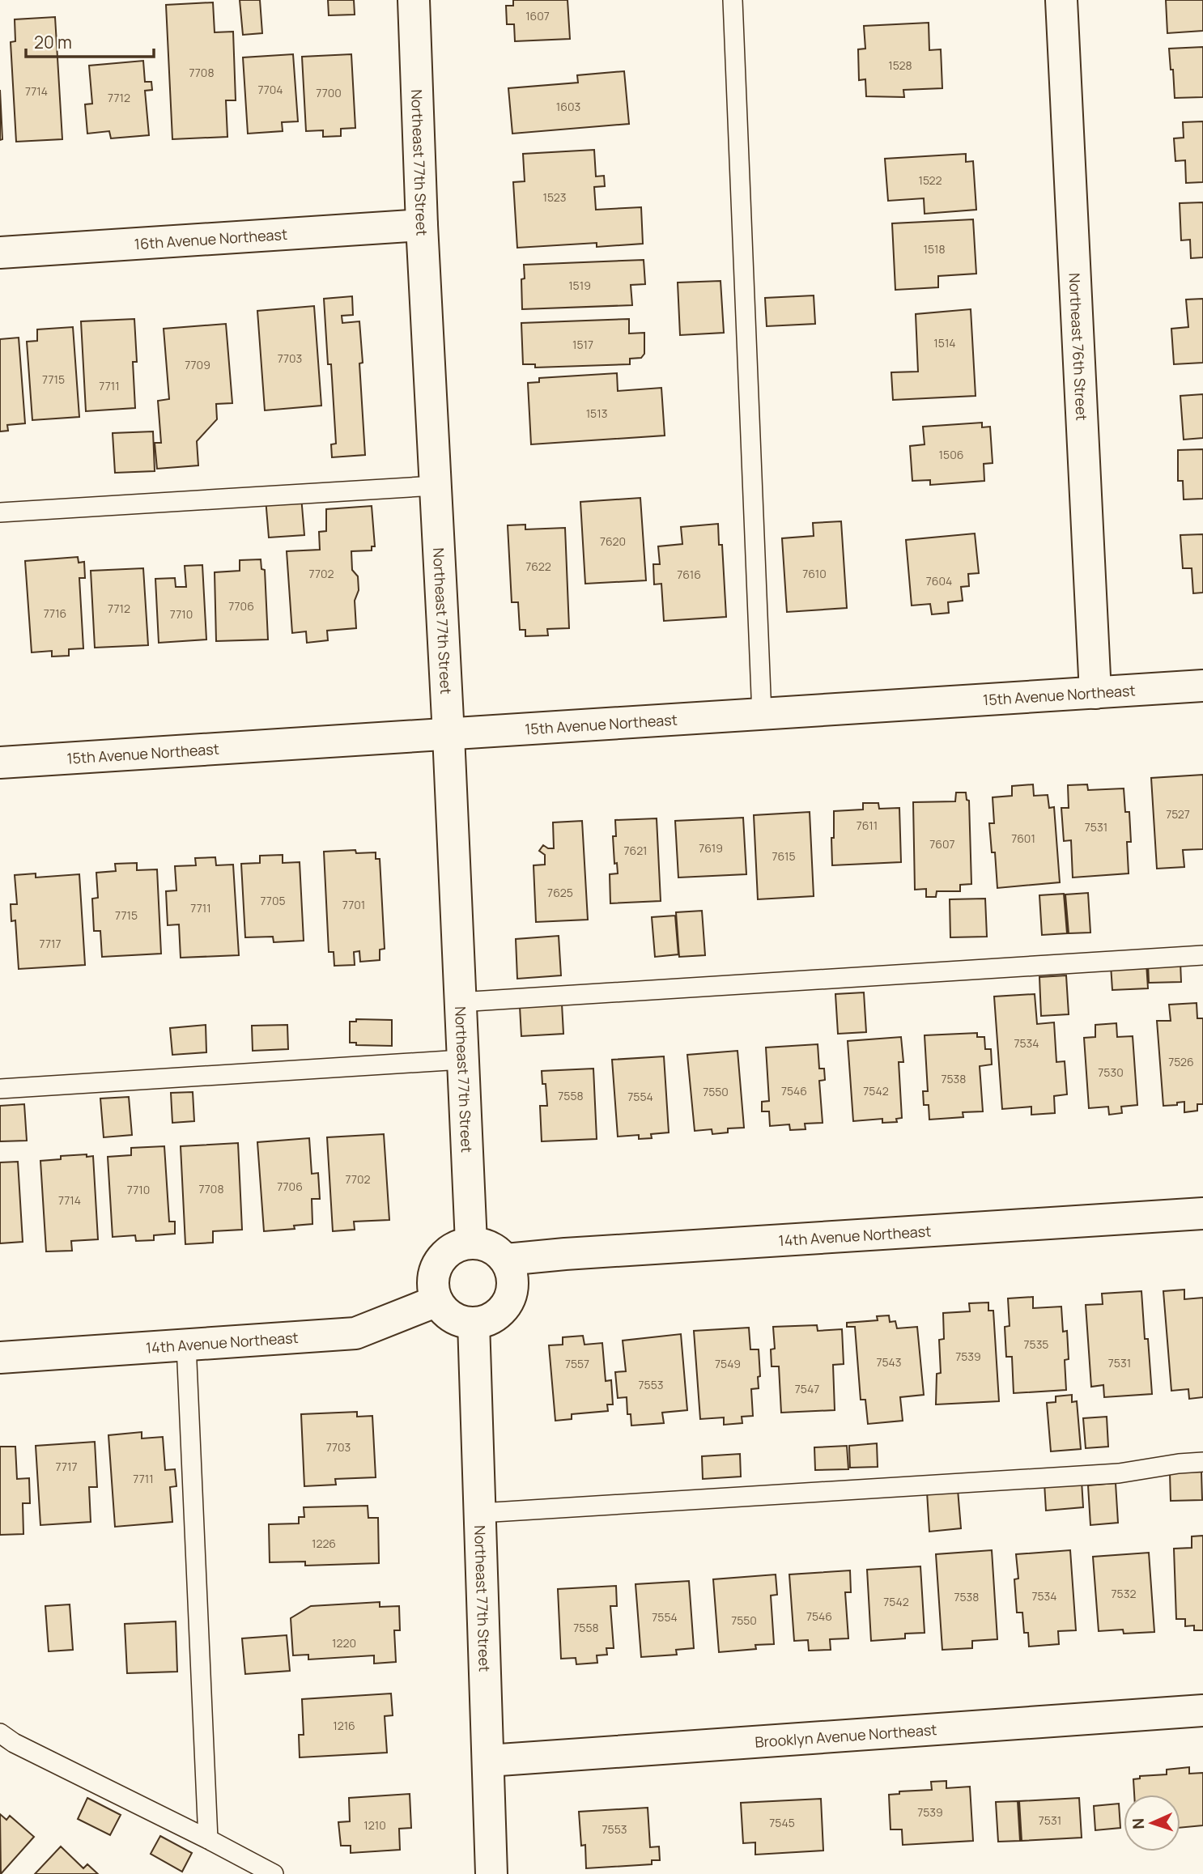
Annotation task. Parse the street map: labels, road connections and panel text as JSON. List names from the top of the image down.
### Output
{
  "streets": {
    "street": [
      "Northeast 77th Street",
      "16th Avenue Northeast",
      "Northeast 76th Street",
      "15th Avenue Northeast",
      "14th Avenue Northeast",
      "Brooklyn Avenue Northeast"
    ]
  },
  "crossings": [
    ["Northeast 77th Street", "16th Avenue Northeast"],
    ["Northeast 77th Street", "15th Avenue Northeast"],
    ["Northeast 77th Street", "14th Avenue Northeast"],
    ["Northeast 77th Street", "Brooklyn Avenue Northeast"],
    ["Northeast 76th Street", "15th Avenue Northeast"]
  ],
  "house_numbers": [
    "1607",
    "1528",
    "7708",
    "7704",
    "7714",
    "7700",
    "7712",
    "1603",
    "1522",
    "1523",
    "1518",
    "1519",
    "1514",
    "1517",
    "7703",
    "7709",
    "7715",
    "7711",
    "1513",
    "1506",
    "7620",
    "7622",
    "7702",
    "7610",
    "7616",
    "7604",
    "7706",
    "7712",
    "7716",
    "7710",
    "7527",
    "7611",
    "7531",
    "7601",
    "7607",
    "7619",
    "7621",
    "7615",
    "7625",
    "7705",
    "7701",
    "7711",
    "7715",
    "7717",
    "7534",
    "7526",
    "7530",
    "7538",
    "7546",
    "7542",
    "7550",
    "7558",
    "7554",
    "7702",
    "7706",
    "7708",
    "7710",
    "7714",
    "7535",
    "7539",
    "7543",
    "7531",
    "7557",
    "7549",
    "7553",
    "7547",
    "7703",
    "7717",
    "7711",
    "1226",
    "7532",
    "7534",
    "7538",
    "7542",
    "7546",
    "7554",
    "7550",
    "7558",
    "1220",
    "1216",
    "7539",
    "7531",
    "7545",
    "1210",
    "7553"
  ],
  "scale_bar": "20 m",
  "north": "left"
}
